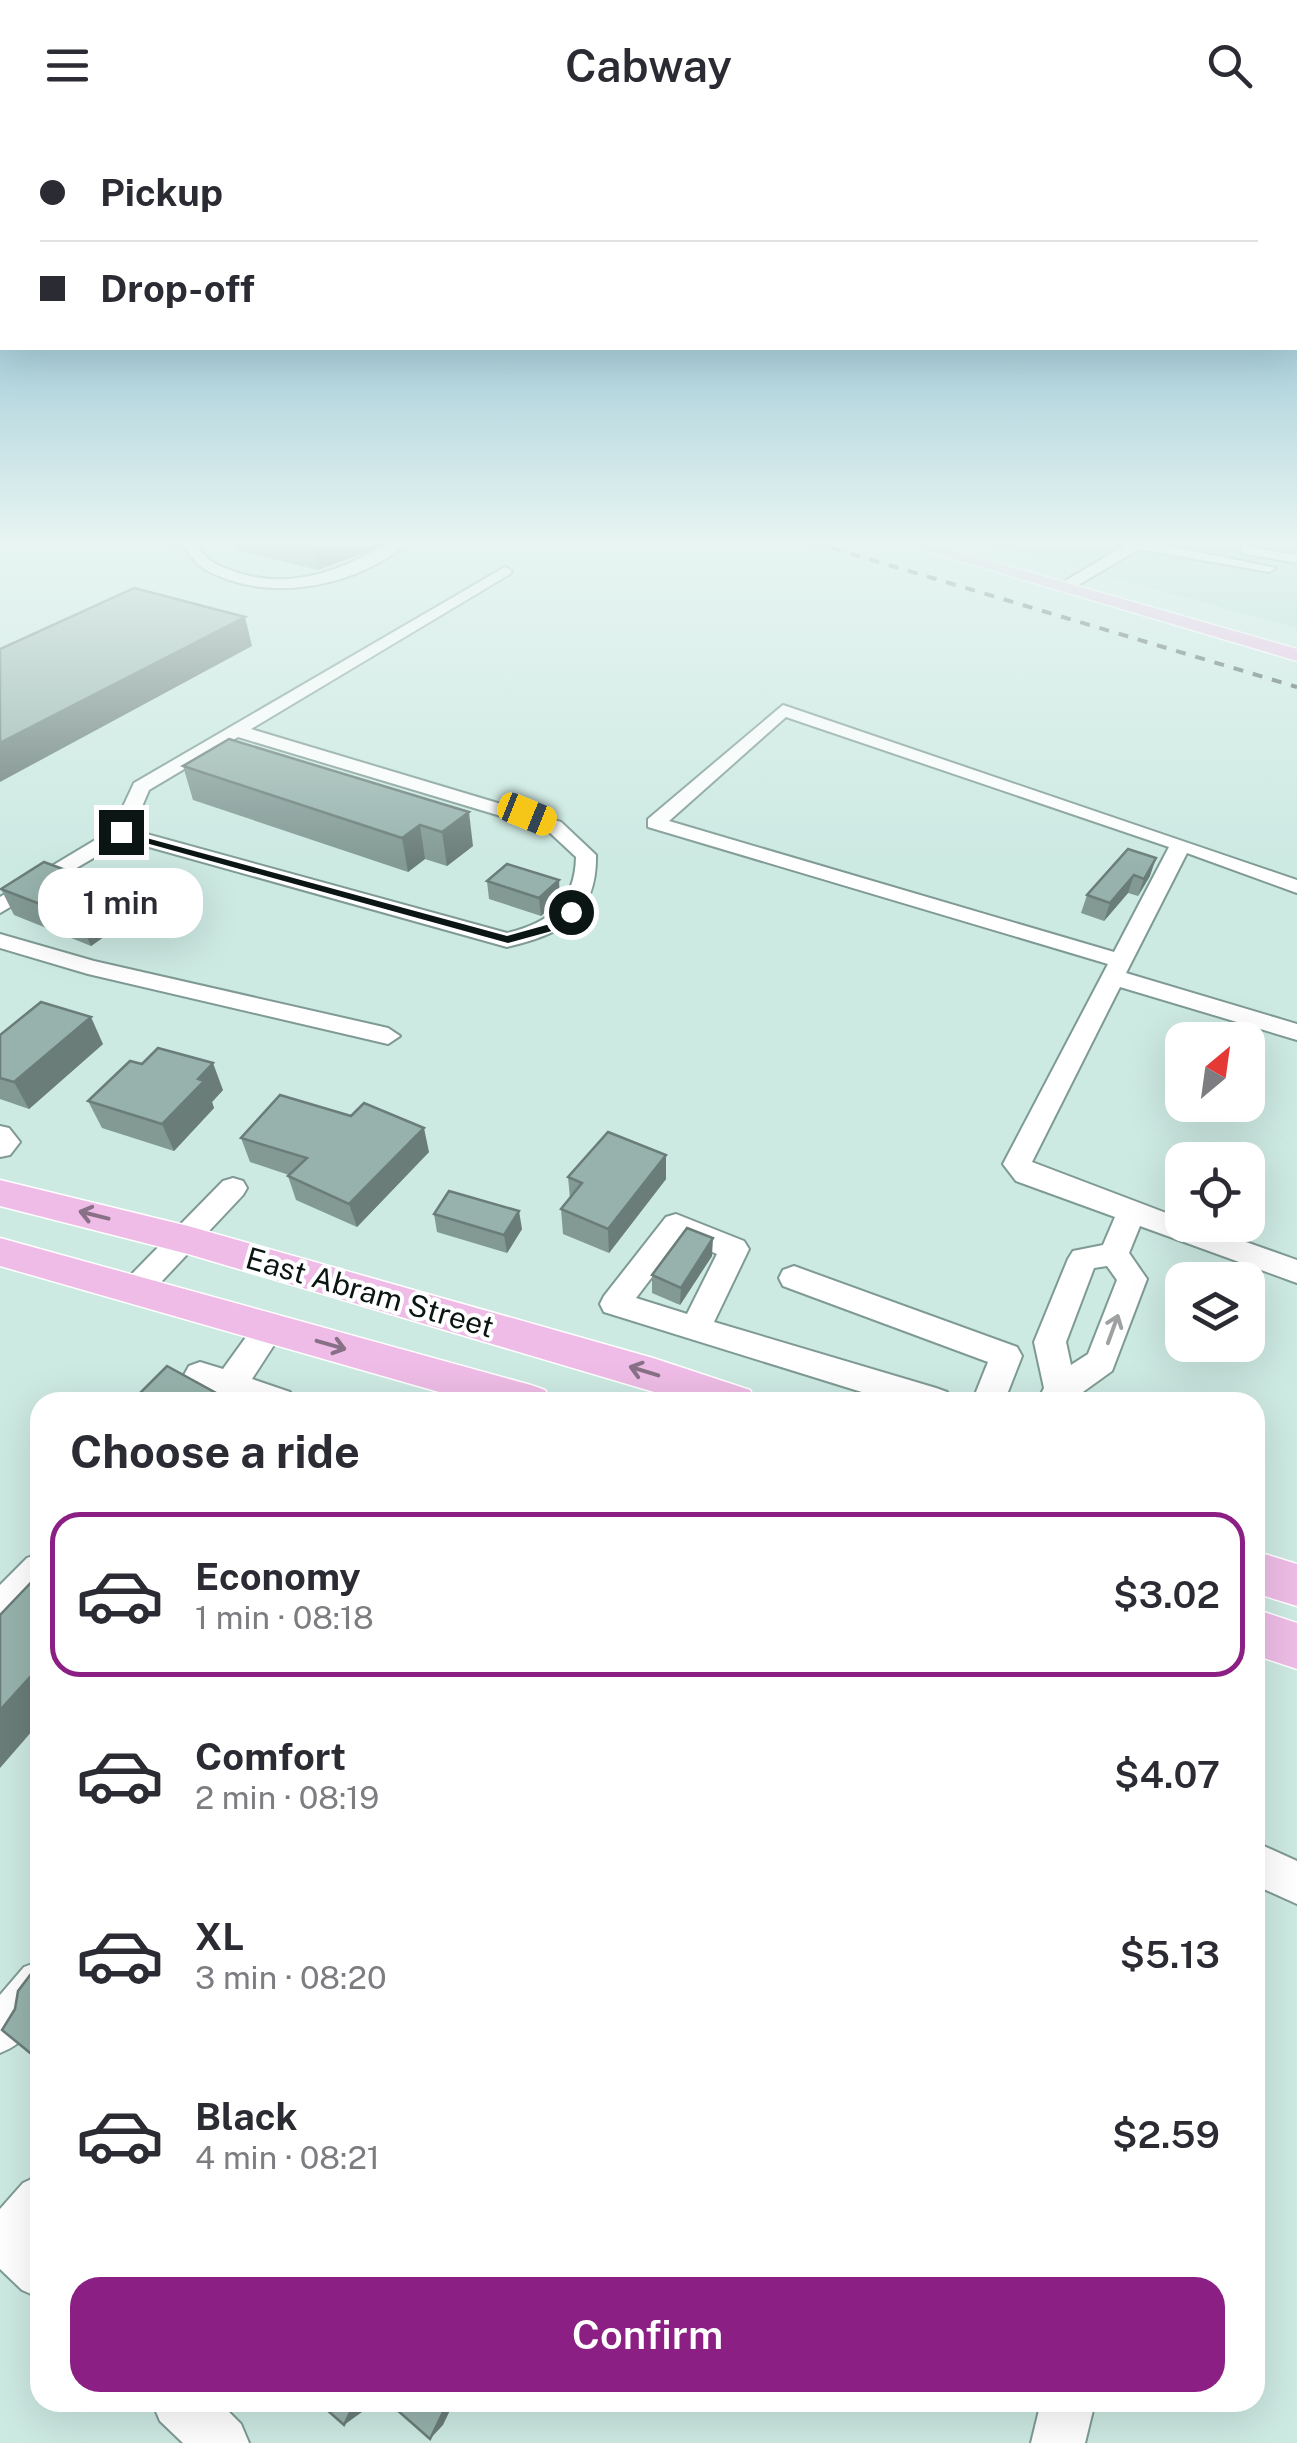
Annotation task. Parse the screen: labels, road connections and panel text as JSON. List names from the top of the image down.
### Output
{
  "streets": {
    "main road": ["East Abram Street"]
  },
  "north": "top right",
  "page": {
    "header": "Cabway",
    "banner": ["Pickup", "Drop-off"],
    "bubble": "1 min",
    "heading": "Choose a ride",
    "list": [
      {
        "name": "Economy",
        "note": "1 min · 08:18",
        "value": "$3.02"
      },
      {
        "name": "Comfort",
        "note": "2 min · 08:19",
        "value": "$4.07"
      },
      {
        "name": "XL",
        "note": "3 min · 08:20",
        "value": "$5.13"
      },
      {
        "name": "Black",
        "note": "4 min · 08:21",
        "value": "$2.59"
      }
    ],
    "buttons": "Confirm"
  }
}
